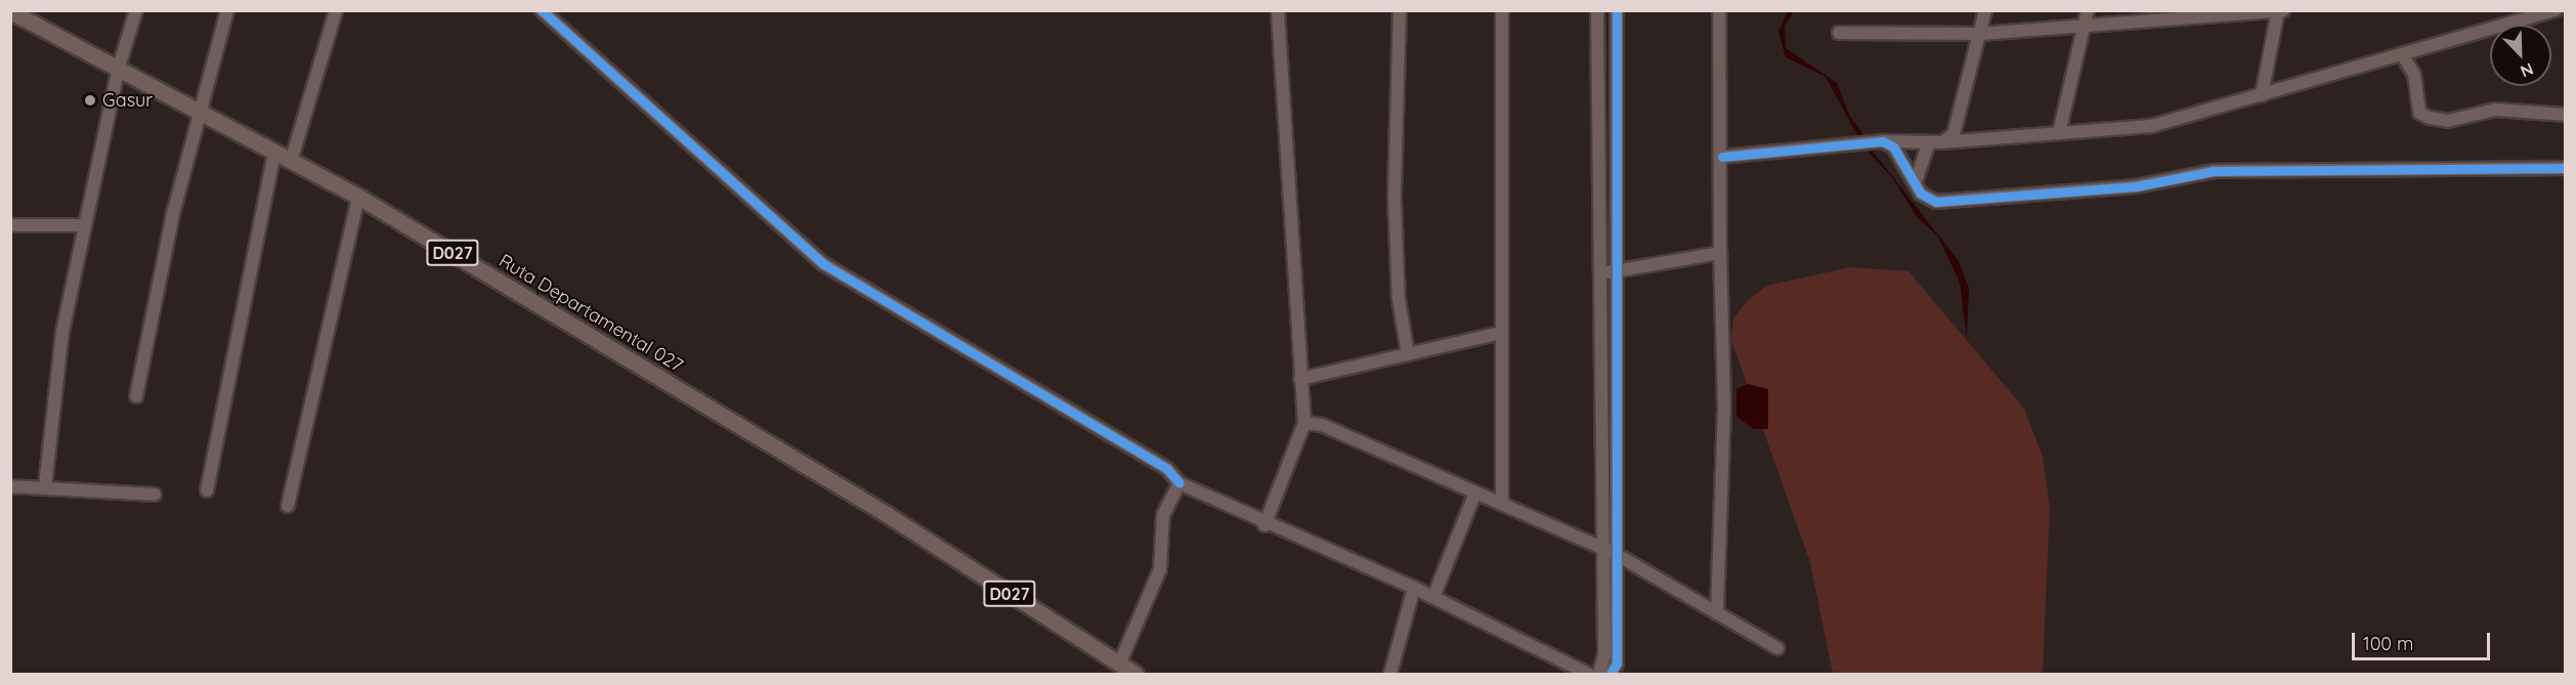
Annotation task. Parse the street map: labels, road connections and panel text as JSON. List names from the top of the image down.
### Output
{
  "streets": {
    "main road": ["D027", "Ruta Departamental 027"]
  },
  "places": ["Gasur"],
  "scale_bar": "100 m",
  "north": "bottom right"
}
